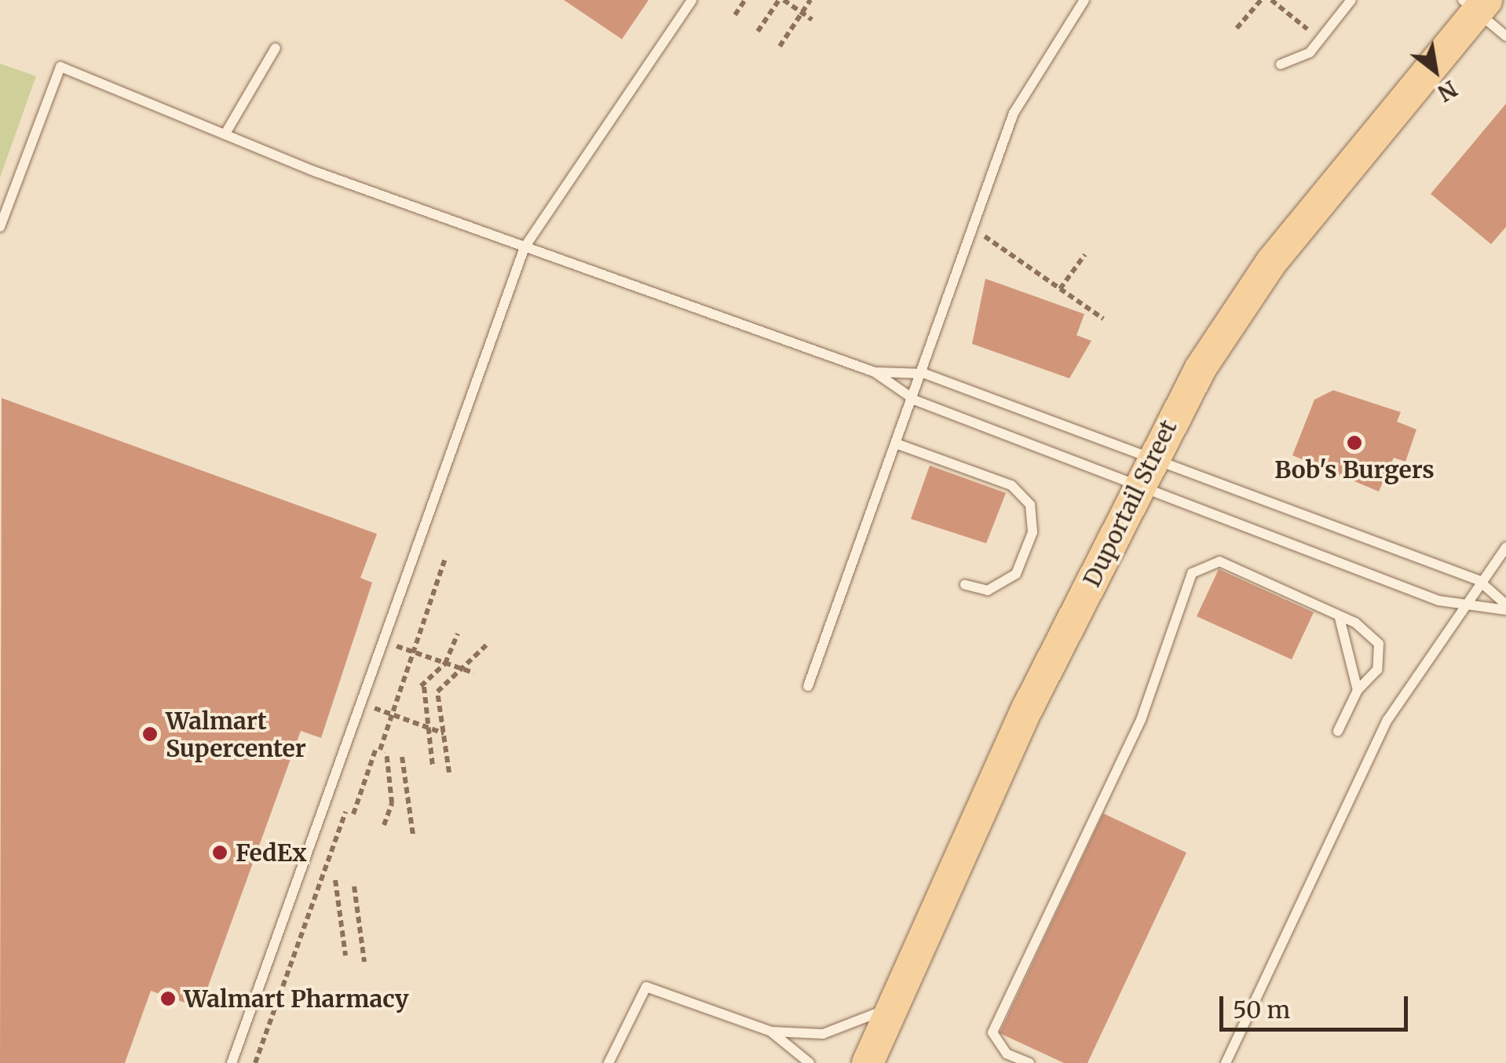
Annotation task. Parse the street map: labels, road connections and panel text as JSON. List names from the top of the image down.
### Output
{
  "streets": {
    "main road": ["Duportail Street"]
  },
  "places": [
    "Bob's Burgers",
    "Walmart Supercenter",
    "FedEx",
    "Walmart Pharmacy"
  ],
  "scale_bar": "50 m",
  "north": "bottom right"
}
